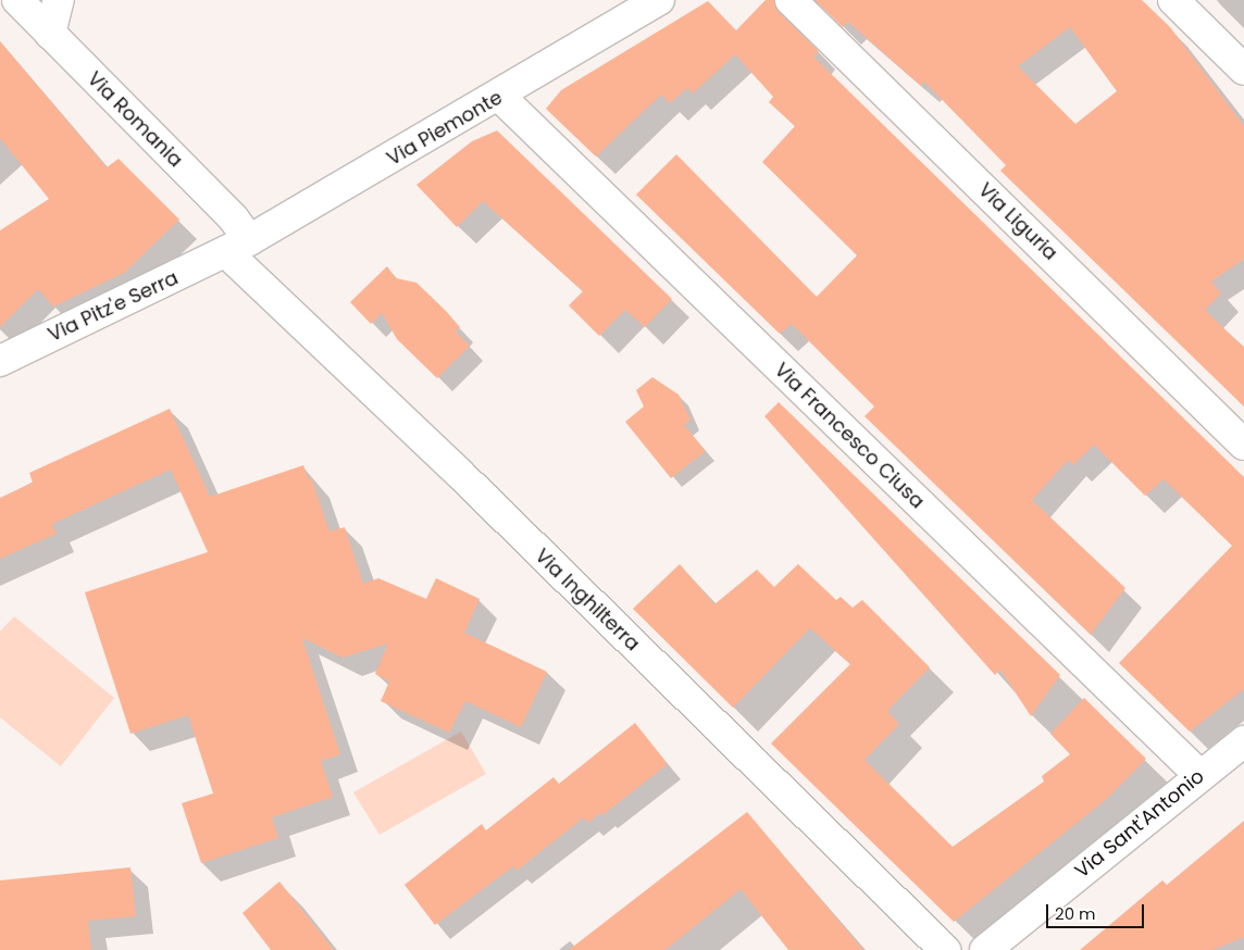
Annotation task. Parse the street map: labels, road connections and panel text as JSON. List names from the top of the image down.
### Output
{
  "streets": {
    "street": [
      "Via Romania",
      "Via Piemonte",
      "Via Liguria",
      "Via Pitz'e Serra",
      "Via Francesco Ciusa",
      "Via Inghilterra",
      "Via Sant'Antonio"
    ]
  },
  "crossings": [
    ["Via Romania", "Via Piemonte"],
    ["Via Romania", "Via Pitz'e Serra"],
    ["Via Romania", "Via Inghilterra"],
    ["Via Piemonte", "Via Pitz'e Serra"],
    ["Via Piemonte", "Via Francesco Ciusa"],
    ["Via Piemonte", "Via Inghilterra"],
    ["Via Pitz'e Serra", "Via Inghilterra"],
    ["Via Francesco Ciusa", "Via Sant'Antonio"]
  ],
  "scale_bar": "20 m"
}
